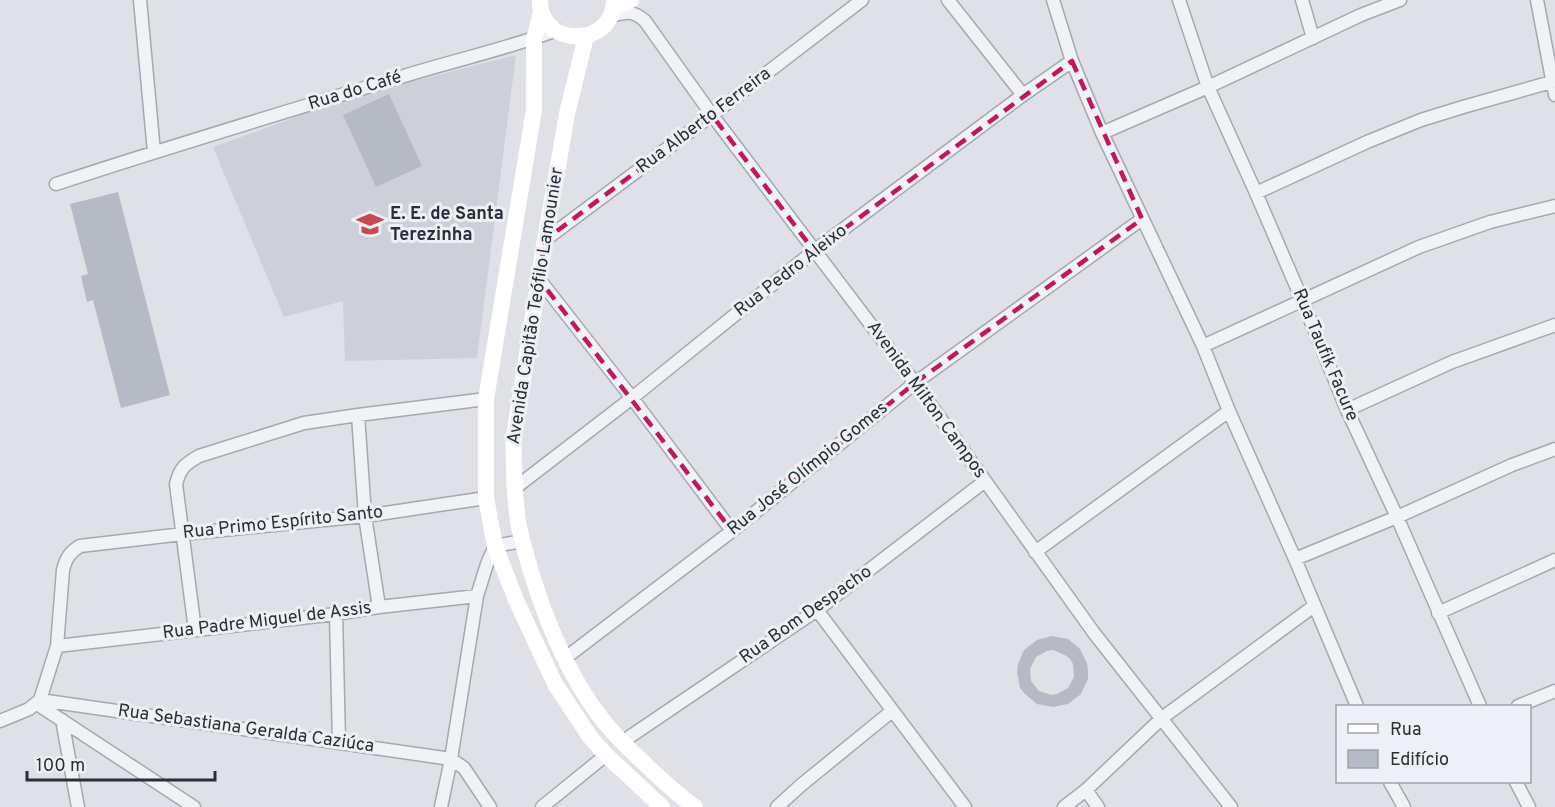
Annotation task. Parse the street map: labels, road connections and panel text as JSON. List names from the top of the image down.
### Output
{
  "streets": {
    "main road": ["Avenida Capitão Teófilo Lamounier"],
    "street": [
      "Rua do Café",
      "Rua Alberto Ferreira",
      "Rua Pedro Aleixo",
      "Rua Taufik Facure",
      "Avenida Milton Campos",
      "Rua José Olímpio Gomes",
      "Rua Primo Espírito Santo",
      "Rua Bom Despacho",
      "Rua Padre Miguel de Assis",
      "Rua Sebastiana Geralda Caziúca"
    ]
  },
  "crossings": [
    ["Rua do Café", "Avenida Capitão Teófilo Lamounier"],
    ["Rua Alberto Ferreira", "Avenida Capitão Teófilo Lamounier"],
    ["Rua Alberto Ferreira", "Avenida Milton Campos"],
    ["Rua Pedro Aleixo", "Avenida Capitão Teófilo Lamounier"],
    ["Rua Pedro Aleixo", "Avenida Milton Campos"],
    ["Avenida Capitão Teófilo Lamounier", "Rua José Olímpio Gomes"],
    ["Avenida Capitão Teófilo Lamounier", "Rua Primo Espírito Santo"],
    ["Avenida Capitão Teófilo Lamounier", "Rua Bom Despacho"],
    ["Avenida Milton Campos", "Rua José Olímpio Gomes"],
    ["Avenida Milton Campos", "Rua Bom Despacho"],
    ["Rua Primo Espírito Santo", "Rua Padre Miguel de Assis"]
  ],
  "places": {
    "school or university": ["E. E. de Santa Terezinha"]
  },
  "legend": ["Rua", "Edifício"],
  "scale_bar": "100 m"
}
